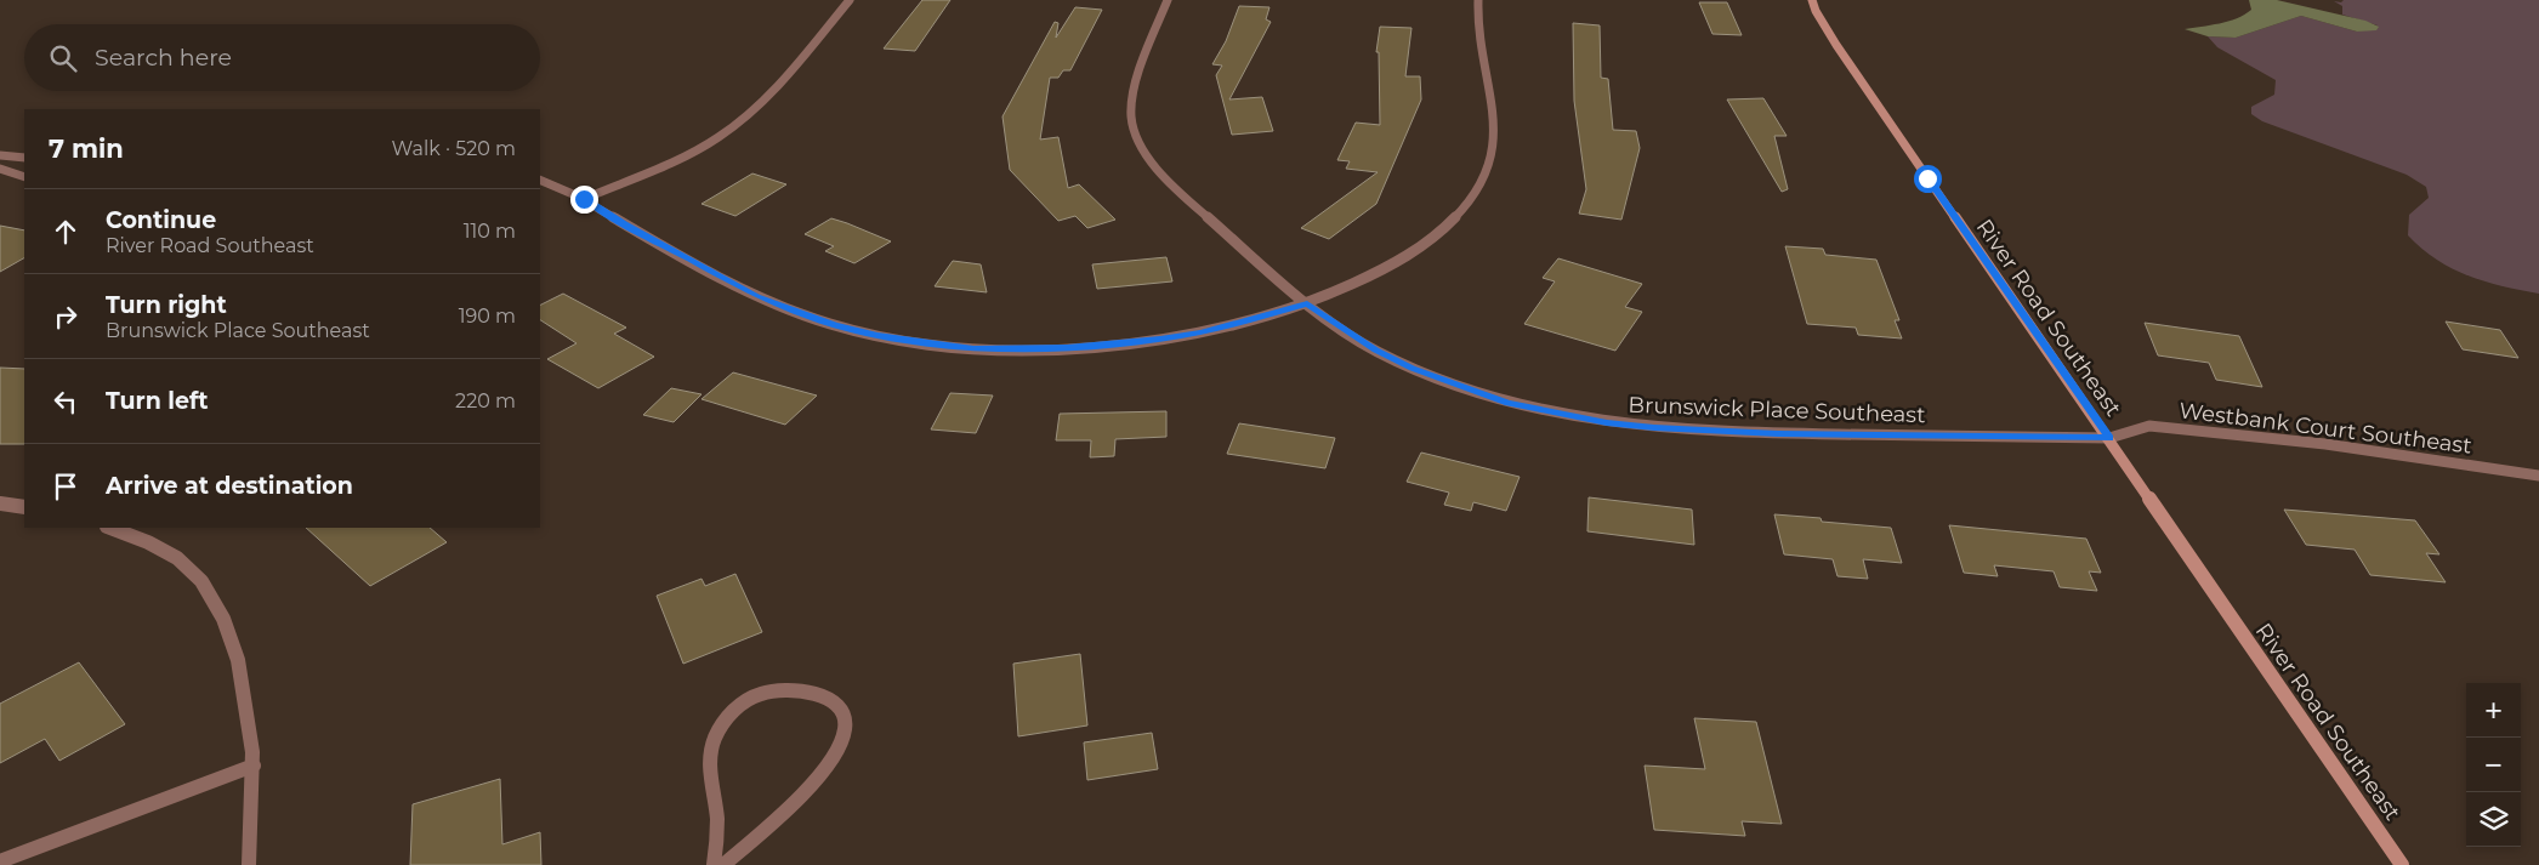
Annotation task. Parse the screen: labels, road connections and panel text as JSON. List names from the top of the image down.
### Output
{
  "streets": {
    "main road": ["River Road Southeast"],
    "street": ["Brunswick Place Southeast", "Westbank Court Southeast"]
  },
  "crossings": [
    ["River Road Southeast", "Brunswick Place Southeast"],
    ["River Road Southeast", "Westbank Court Southeast"],
    ["Brunswick Place Southeast", "Westbank Court Southeast"]
  ],
  "page": {
    "search": "Search here",
    "heading": ["7 min", "Walk · 520 m"],
    "list": [
      ["Continue", "River Road Southeast", "110 m"],
      ["Turn right", "Brunswick Place Southeast", "190 m"],
      ["Turn left", "220 m"],
      "Arrive at destination"
    ],
    "map_buttons": ["+", "−"]
  }
}
